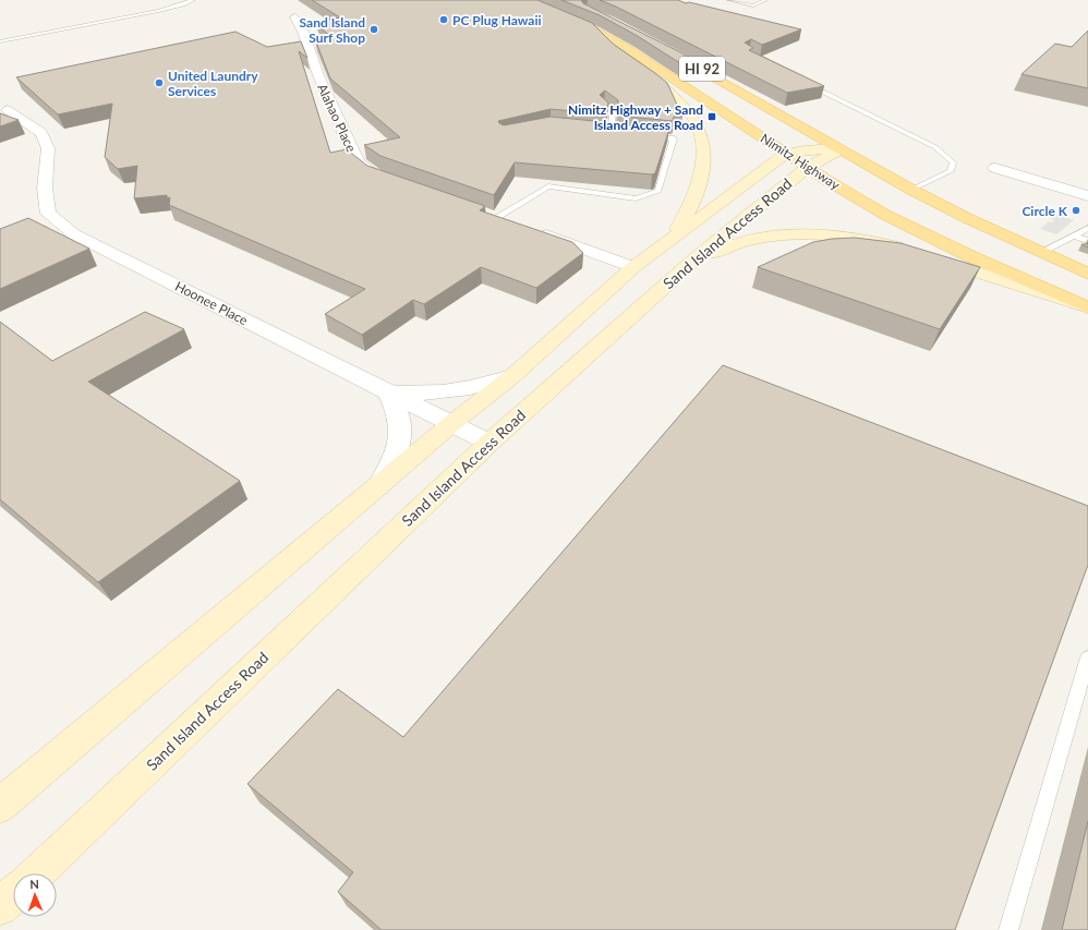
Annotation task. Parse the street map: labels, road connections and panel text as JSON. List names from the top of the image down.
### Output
{
  "streets": {
    "main road": ["HI 92", "Nimitz Highway", "Sand Island Access Road"],
    "street": ["Alahao Place", "Hoonee Place"]
  },
  "crossings": [
    ["Nimitz Highway", "Sand Island Access Road"],
    ["Sand Island Access Road", "Hoonee Place"]
  ],
  "places": {
    "other": [
      "PC Plug Hawaii",
      "Sand Island Surf Shop",
      "United Laundry Services",
      "Circle K"
    ],
    "transit": ["Nimitz Highway + Sand Island Access Road"]
  },
  "north": "top"
}
